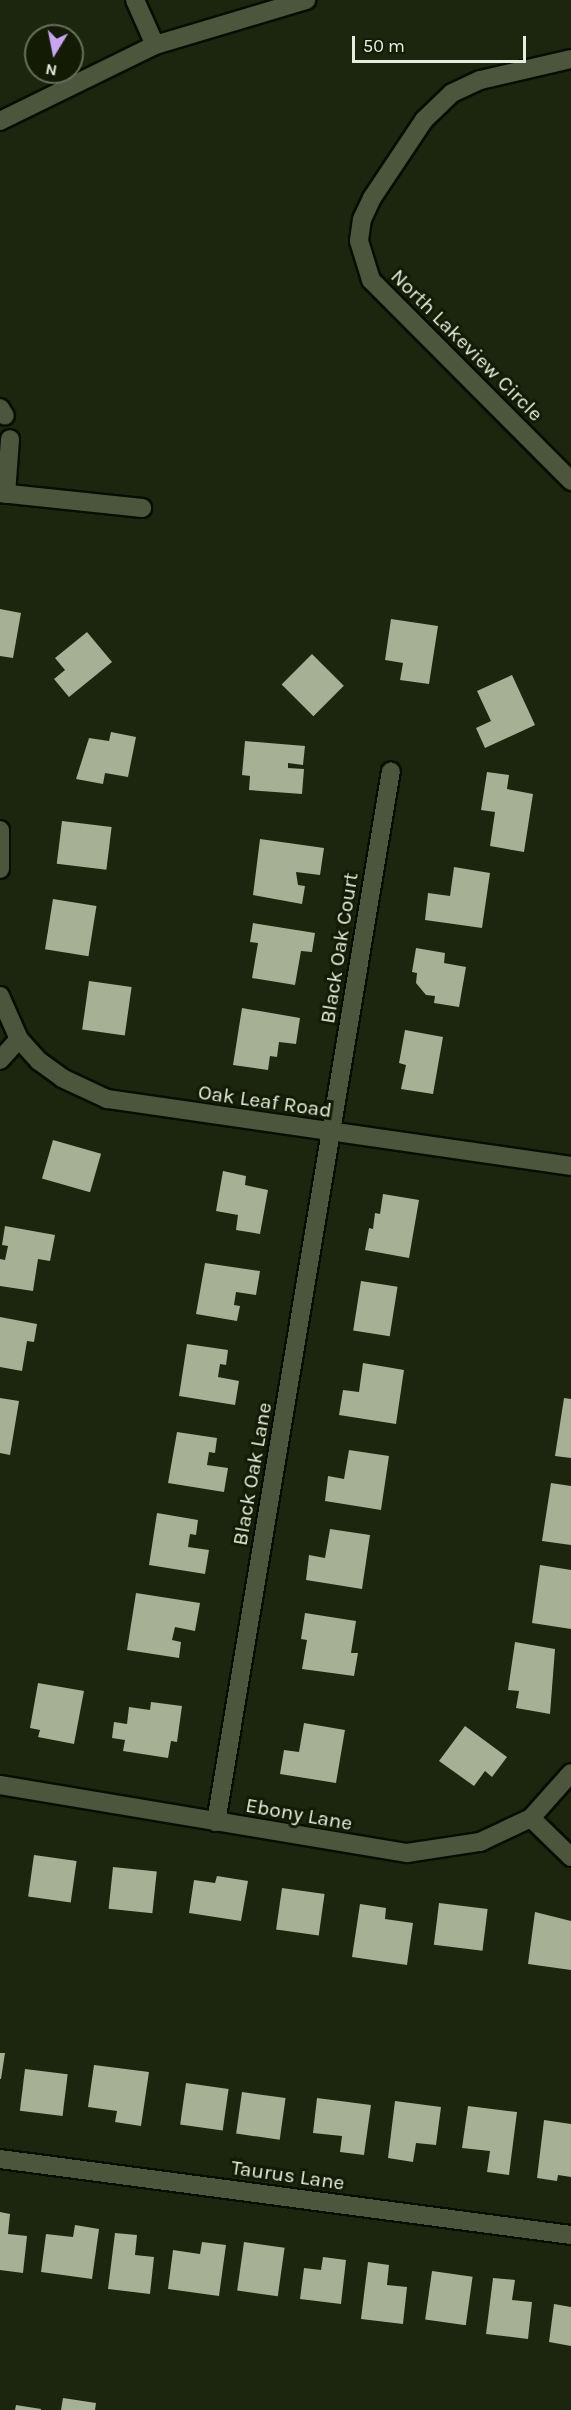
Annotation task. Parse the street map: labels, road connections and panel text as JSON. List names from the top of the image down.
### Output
{
  "streets": {
    "street": [
      "North Lakeview Circle",
      "Black Oak Court",
      "Oak Leaf Road",
      "Black Oak Lane",
      "Ebony Lane",
      "Taurus Lane"
    ]
  },
  "crossings": [
    ["Black Oak Court", "Oak Leaf Road"],
    ["Black Oak Court", "Black Oak Lane"],
    ["Oak Leaf Road", "Black Oak Lane"],
    ["Black Oak Lane", "Ebony Lane"]
  ],
  "scale_bar": "50 m",
  "north": "bottom"
}
